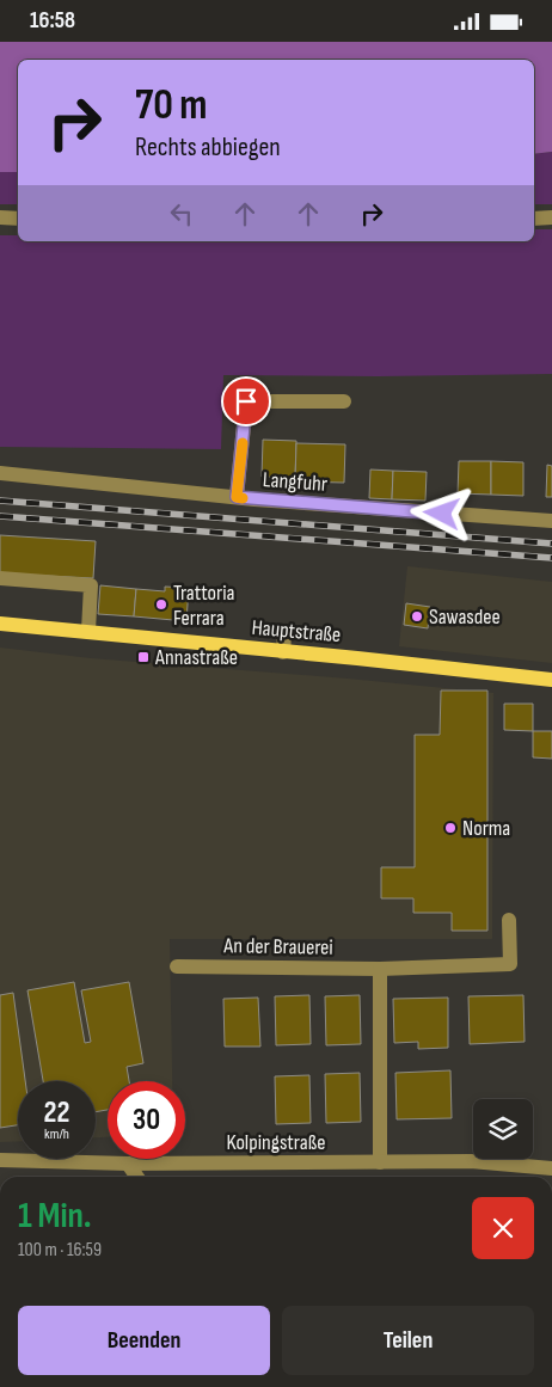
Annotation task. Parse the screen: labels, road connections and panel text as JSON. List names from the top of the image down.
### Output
{
  "streets": {
    "main road": ["Hauptstraße"],
    "street": ["Langfuhr", "An der Brauerei", "Kolpingstraße"]
  },
  "places": {
    "other": ["Trattoria Ferrara", "Sawasdee", "Norma"],
    "transit": ["Annastraße"]
  },
  "page": {
    "status": "16:58",
    "turn": ["70 m", "Rechts abbiegen"],
    "speed": "22 km/h",
    "limit": "30",
    "heading": ["1 Min.", "100 m · 16:59"],
    "buttons": ["Beenden", "Teilen"]
  }
}
